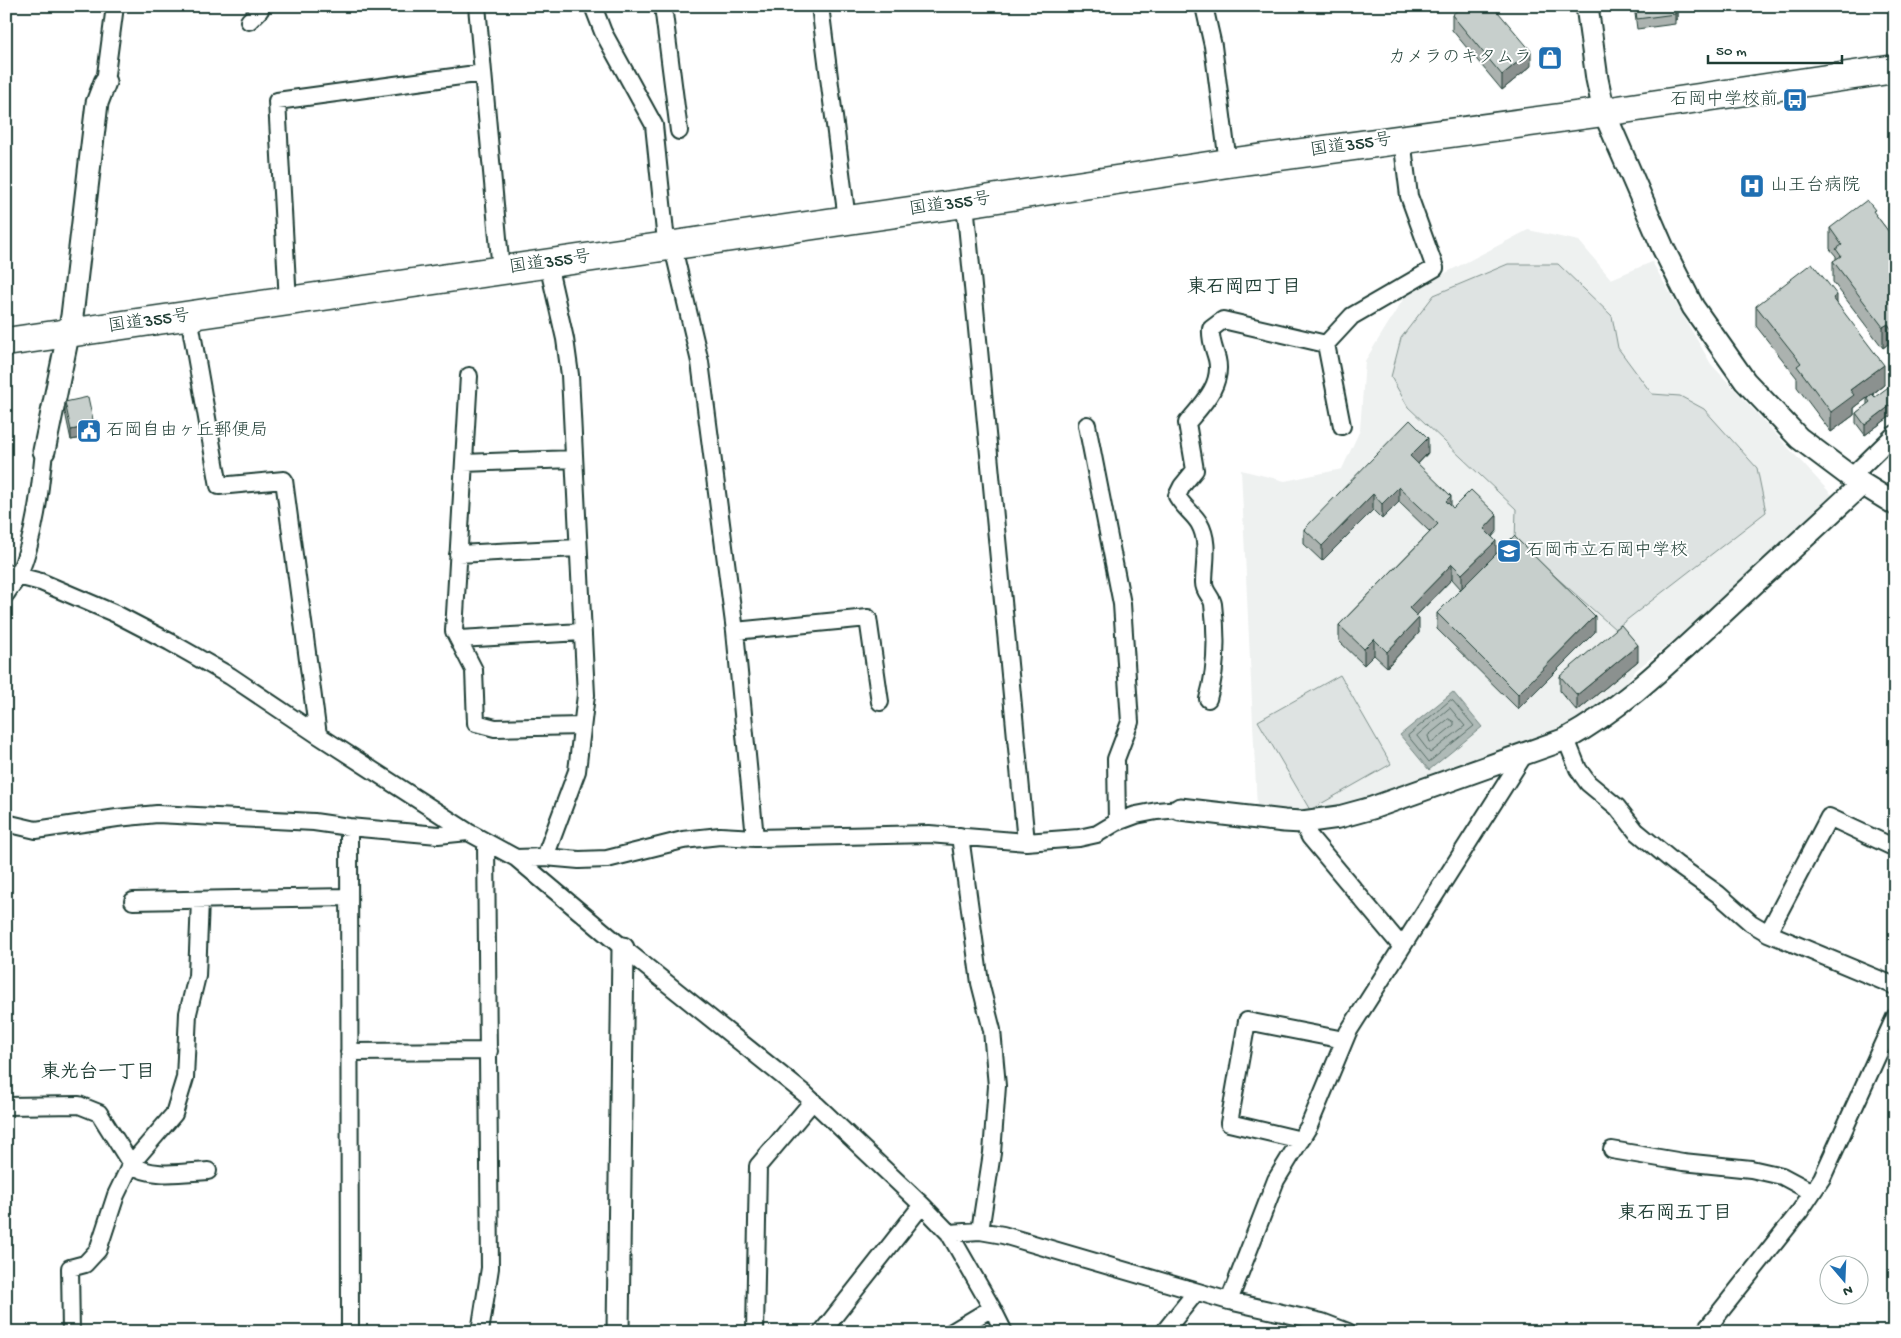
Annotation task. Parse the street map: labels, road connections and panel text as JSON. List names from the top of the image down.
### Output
{
  "streets": {
    "highway": ["国道355号"]
  },
  "districts": ["東石岡四丁目", "東光台一丁目", "東石岡五丁目"],
  "places": {
    "shop": ["カメラのキタムラ"],
    "bus stop": ["石岡中学校前"],
    "hospital": ["山王台病院"],
    "public building": ["石岡自由ヶ丘郵便局"],
    "school or university": ["石岡市立石岡中学校"]
  },
  "scale_bar": "50 m",
  "north": "bottom"
}
